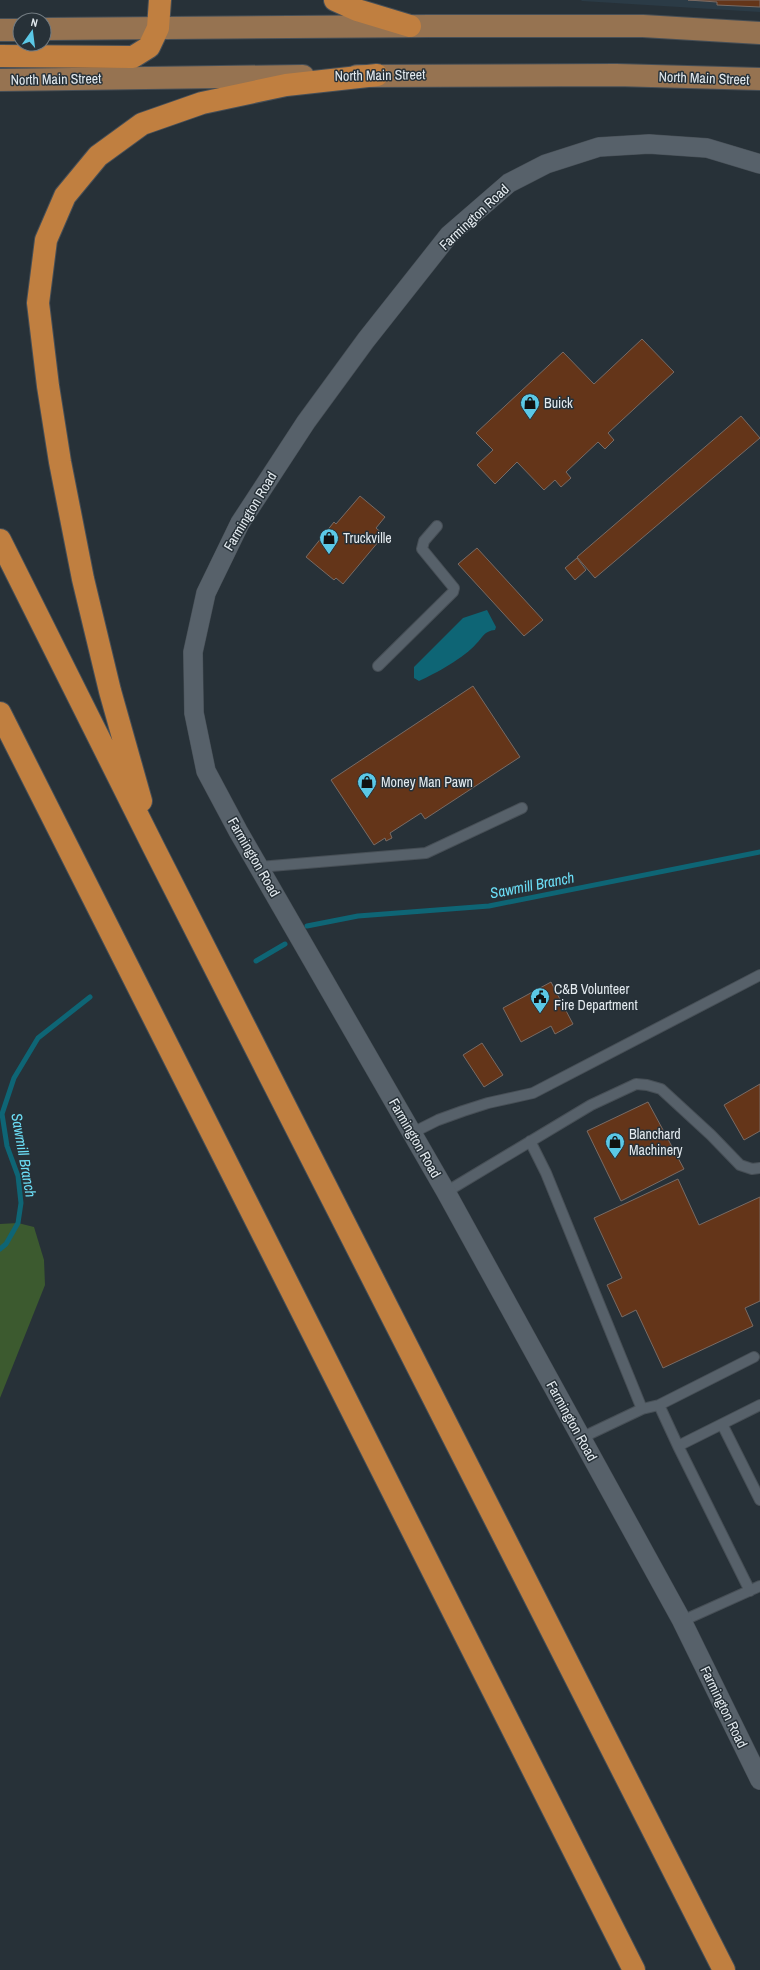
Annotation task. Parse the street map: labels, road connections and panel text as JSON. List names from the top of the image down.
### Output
{
  "streets": {
    "main road": ["North Main Street"],
    "street": ["Farmington Road"]
  },
  "water": ["Sawmill Branch"],
  "places": {
    "shop": [
      "Buick",
      "Truckville",
      "Money Man Pawn",
      "Blanchard Machinery"
    ],
    "public building": ["C&B Volunteer Fire Department"]
  },
  "north": "top"
}
